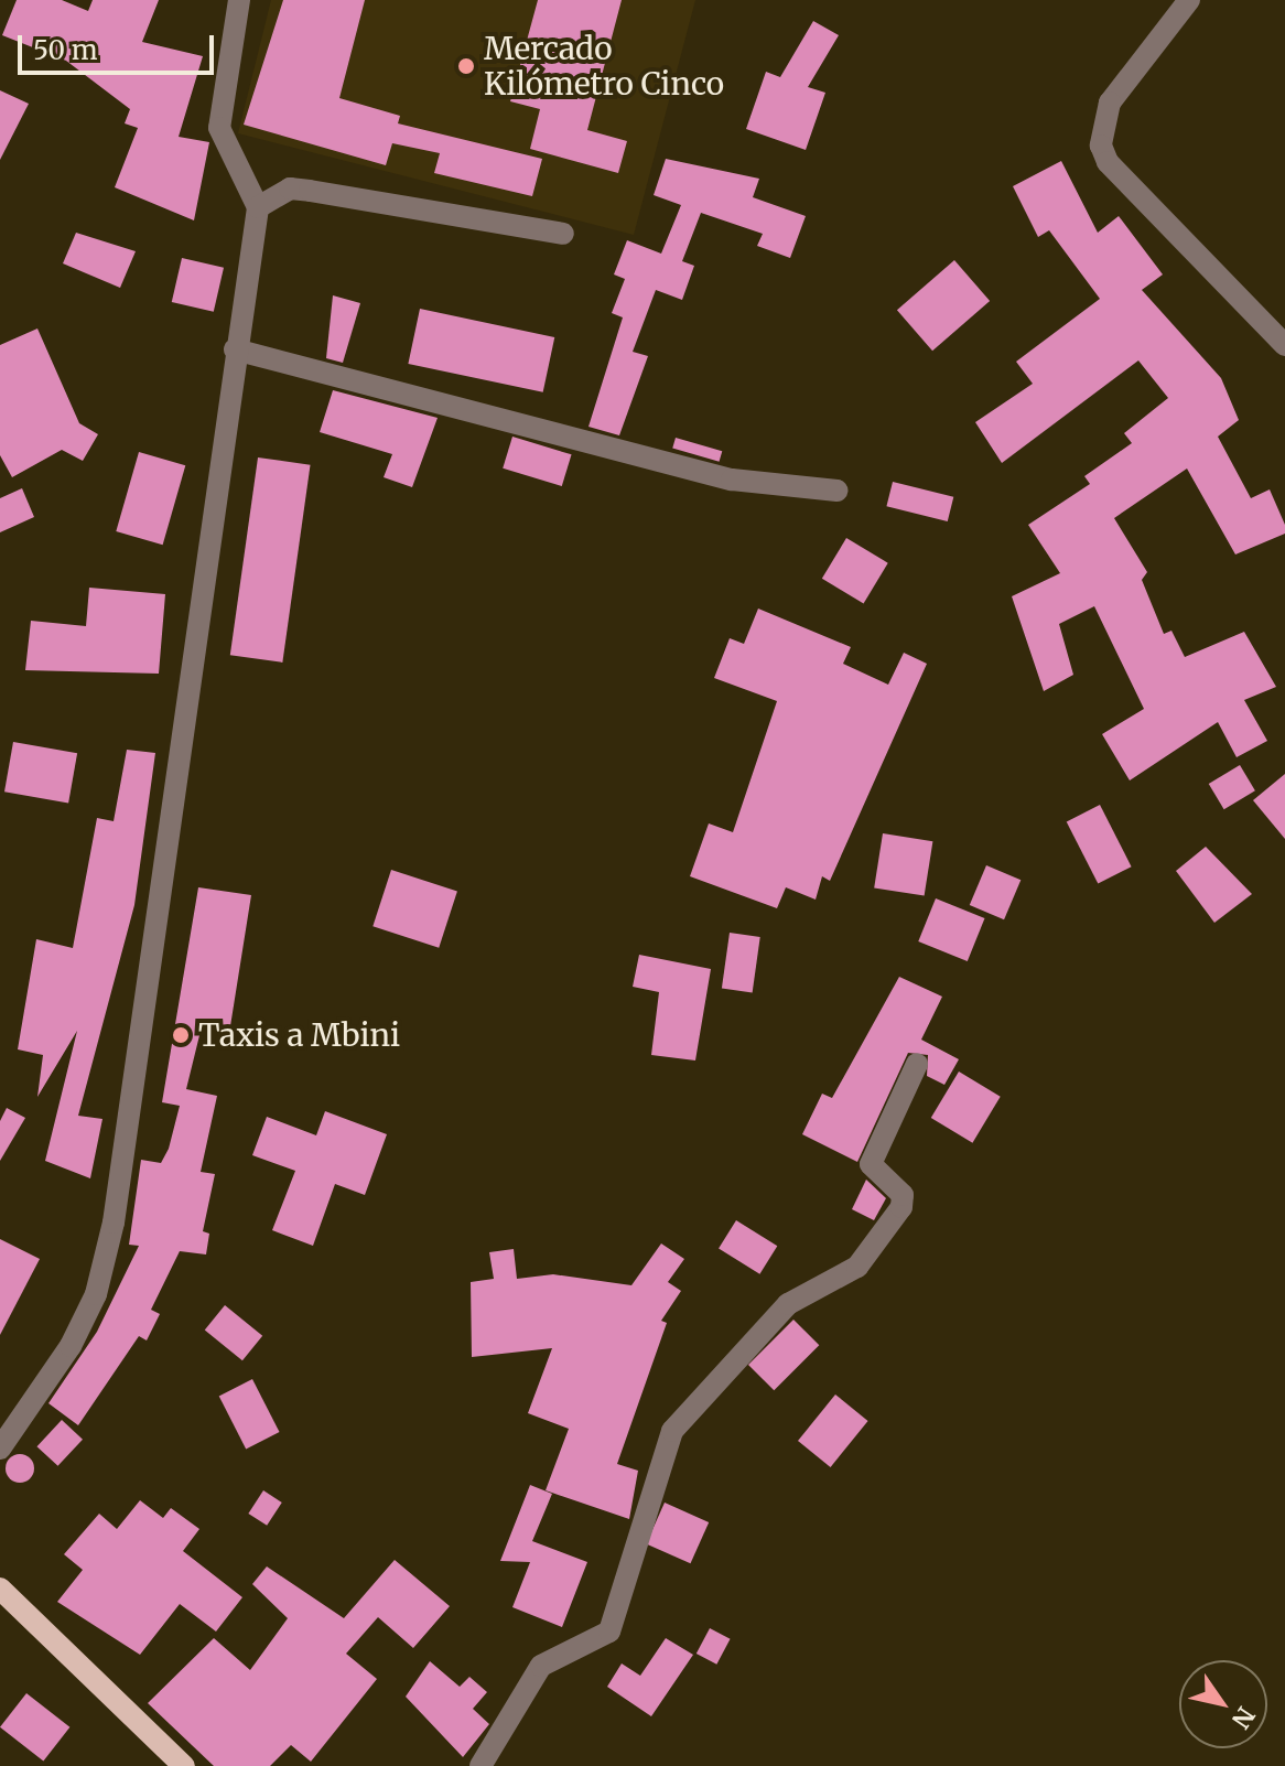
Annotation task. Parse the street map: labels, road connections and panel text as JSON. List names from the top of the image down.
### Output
{
  "places": ["Mercado Kilómetro Cinco", "Taxis a Mbini"],
  "scale_bar": "50 m",
  "north": "bottom right"
}
